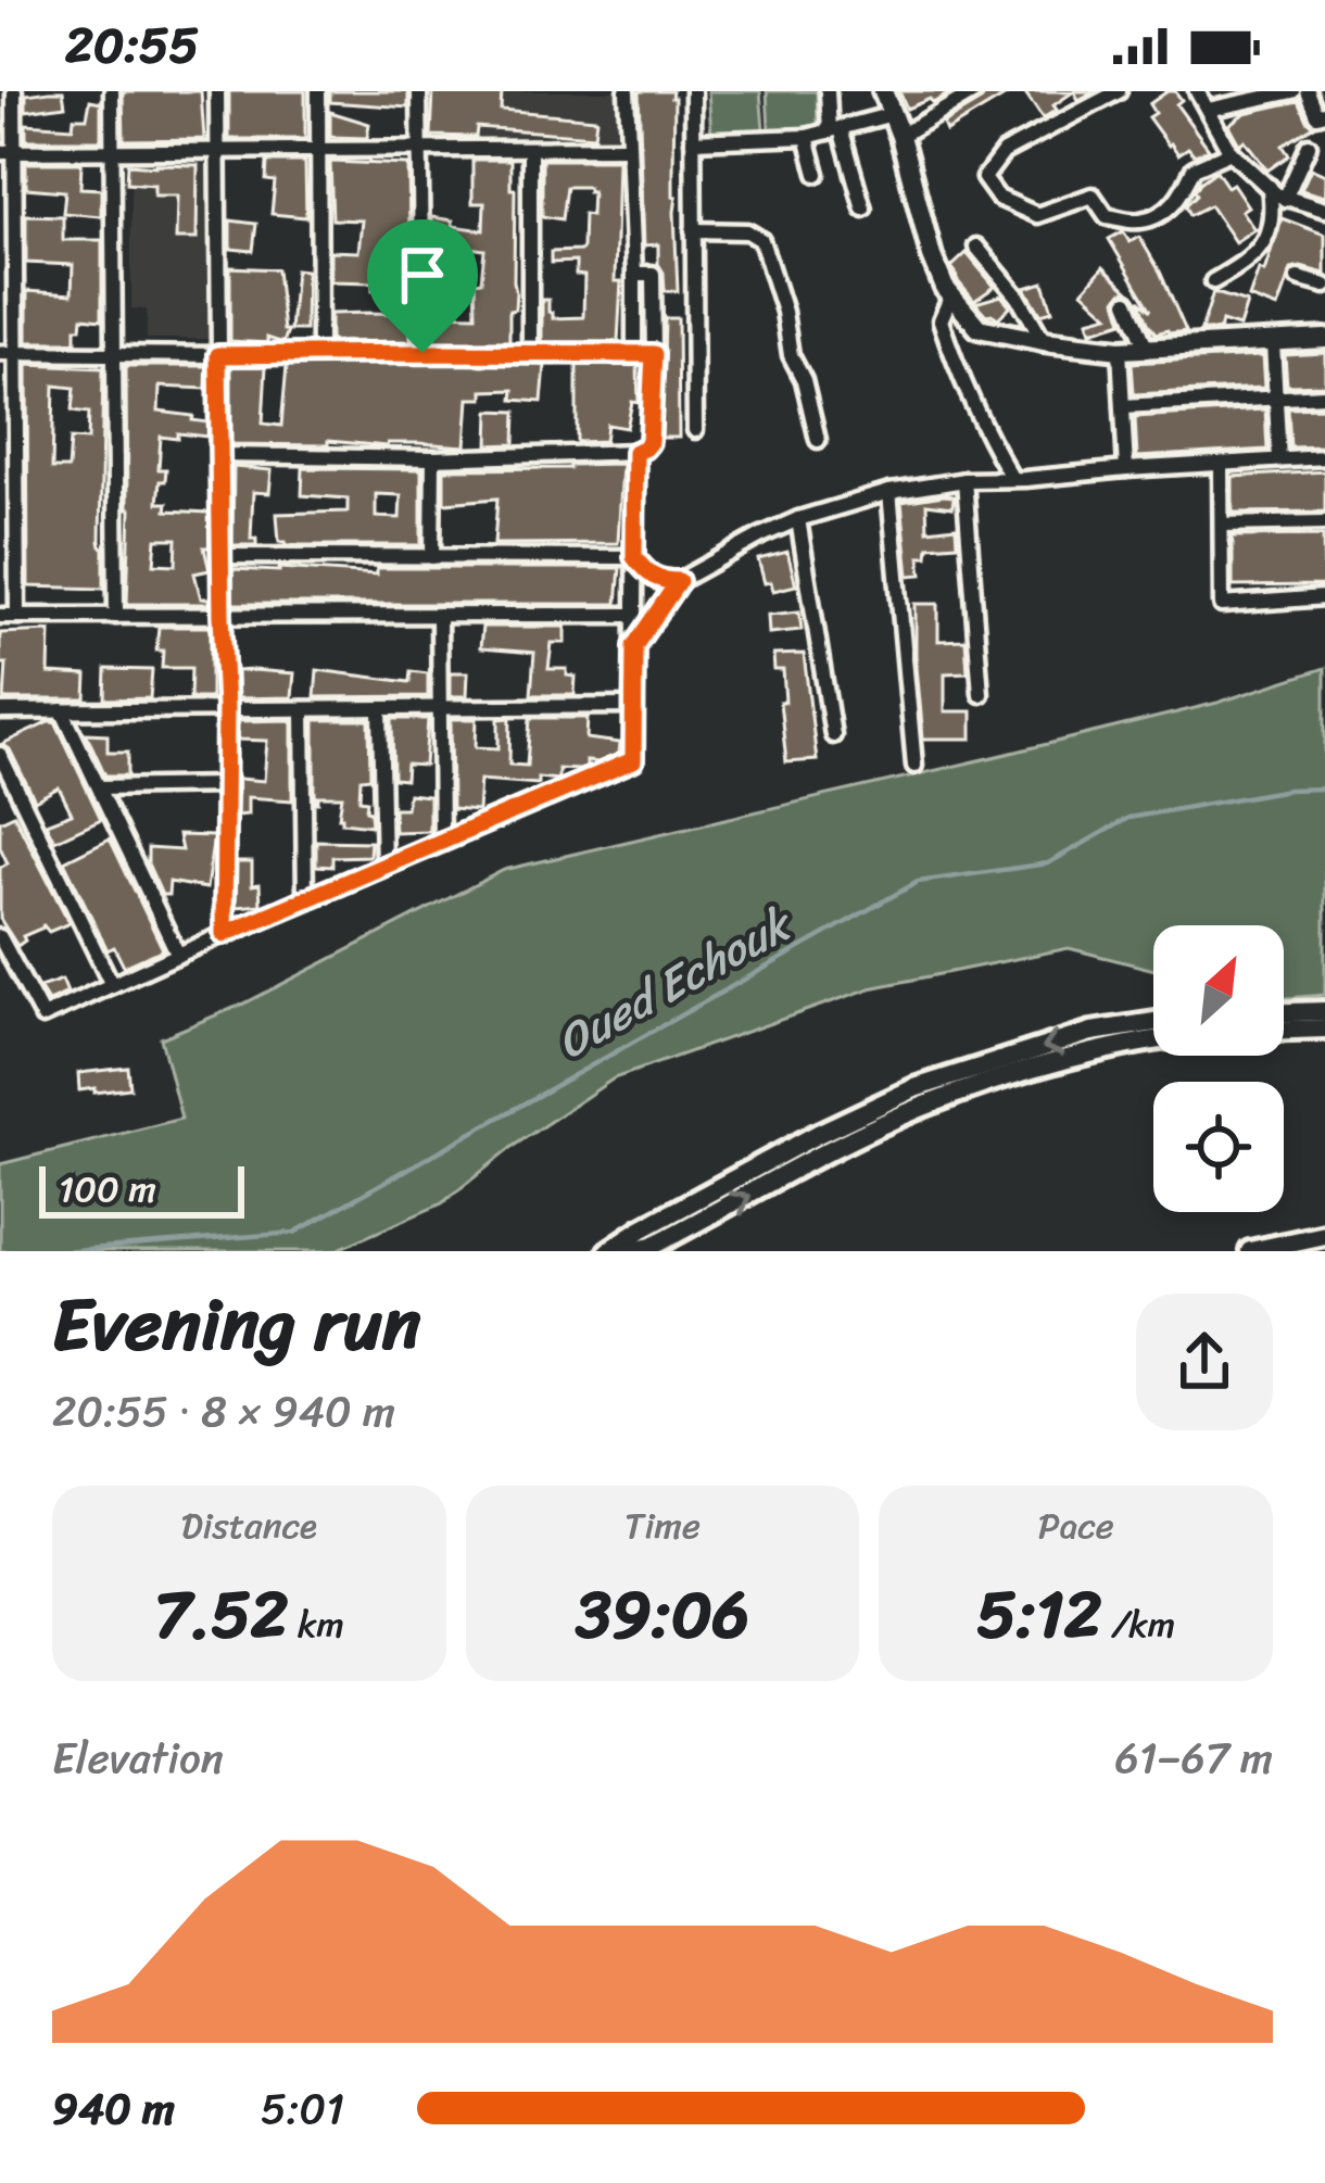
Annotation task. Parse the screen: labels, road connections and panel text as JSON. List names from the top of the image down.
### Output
{
  "water": ["Oued Echouk"],
  "scale_bar": "100 m",
  "north": "top right",
  "page": {
    "status": "20:55",
    "scale": "100 m",
    "heading": ["Evening run", "20:55 · 8 × 940 m"],
    "stats": [
      ["Distance", "7.52 km"],
      ["Time", "39:06"],
      ["Pace", "5:12 /km"]
    ],
    "chart": ["Elevation", "61–67 m"],
    "list": [
      {
        "name": "940 m",
        "note": "5:01"
      }
    ]
  }
}
